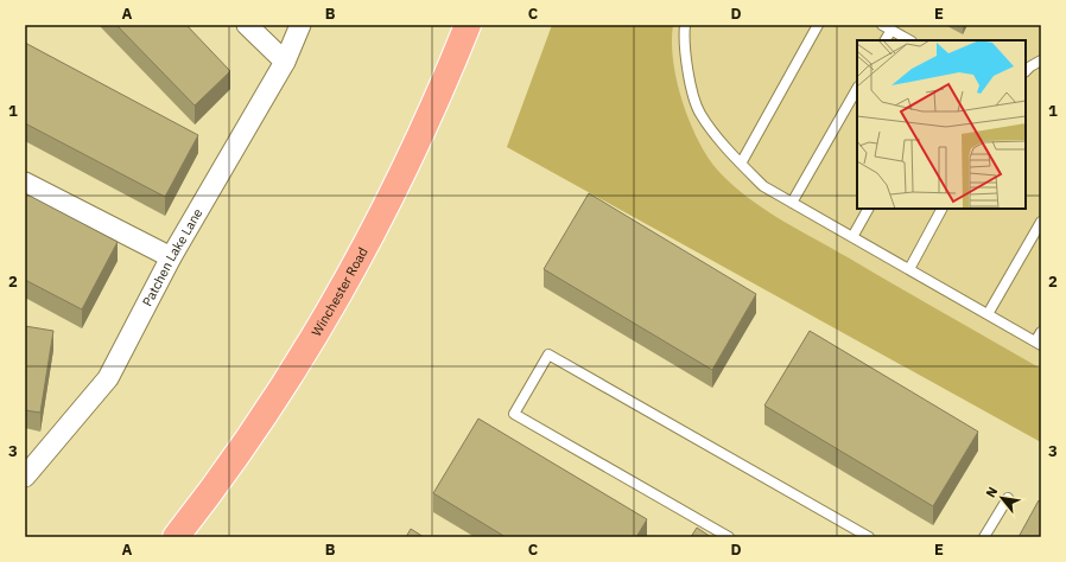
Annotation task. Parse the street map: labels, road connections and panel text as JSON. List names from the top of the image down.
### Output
{
  "streets": {
    "highway": ["Winchester Road"],
    "street": ["Patchen Lake Lane"]
  },
  "north": "top left",
  "grid": {
    "columns": [
      "A",
      "B",
      "C",
      "D",
      "E"
    ],
    "rows": ["1", "2", "3"]
  }
}
